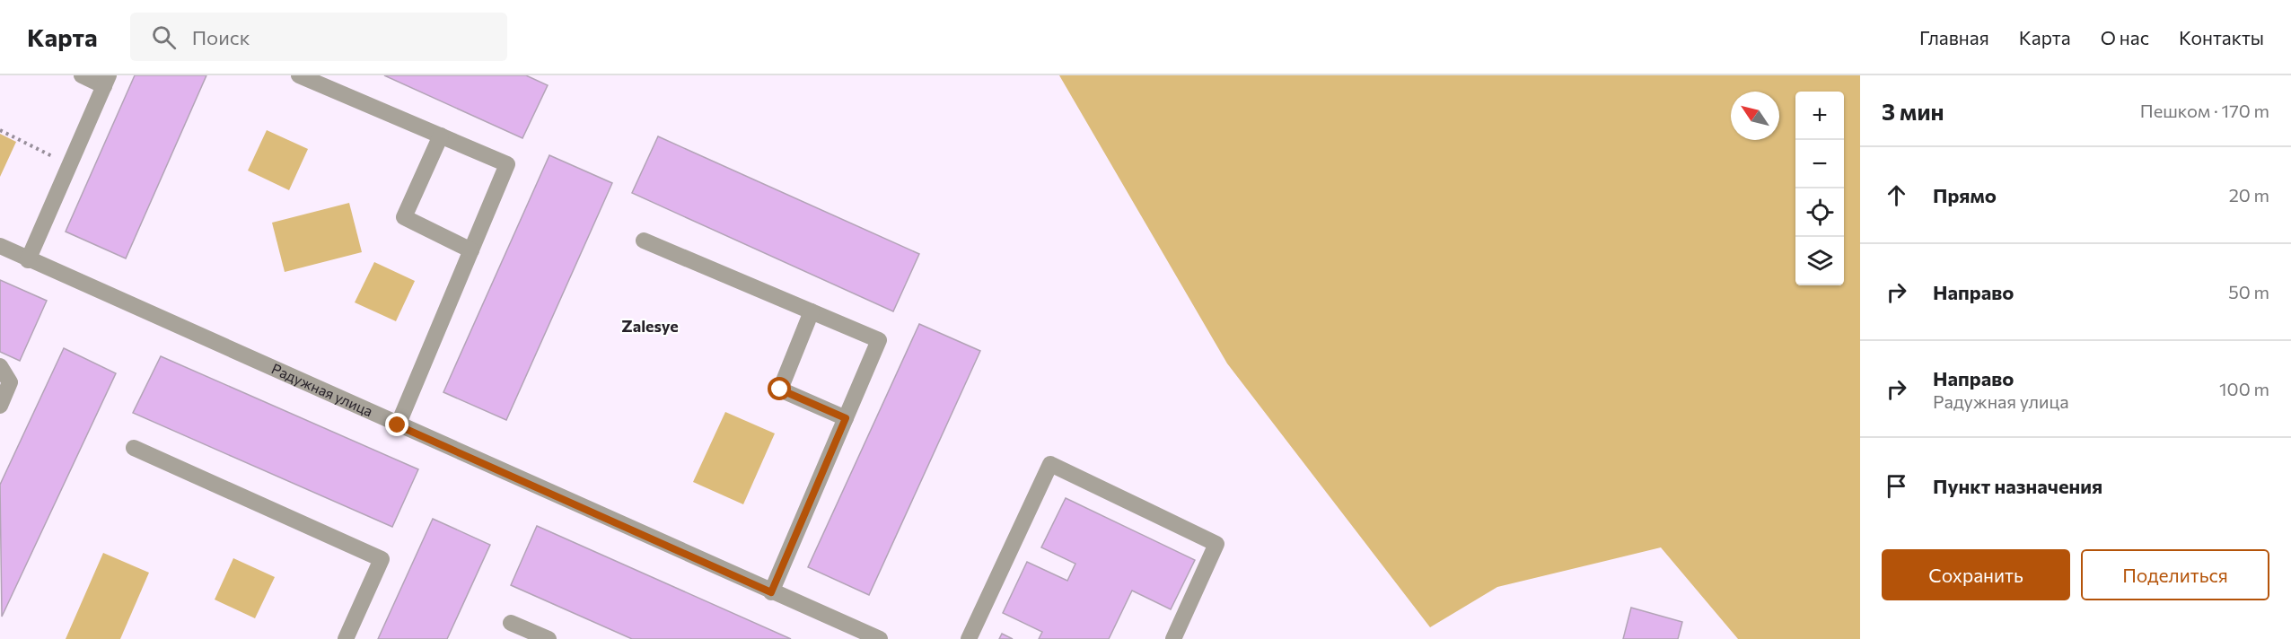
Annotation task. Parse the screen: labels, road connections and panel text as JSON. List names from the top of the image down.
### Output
{
  "streets": {
    "street": ["Радужная улица"]
  },
  "districts": ["Zalesye"],
  "north": "top left",
  "page": {
    "header": "Карта",
    "search": "Поиск",
    "nav": [
      "Главная",
      "Карта",
      "О нас",
      "Контакты"
    ],
    "heading": ["3 мин", "Пешком · 170 m"],
    "map_buttons": ["+", "−"],
    "list": [
      ["Прямо", "20 m"],
      ["Направо", "50 m"],
      ["Направо", "Радужная улица", "100 m"],
      "Пункт назначения"
    ],
    "buttons": ["Сохранить", "Поделиться"]
  }
}
